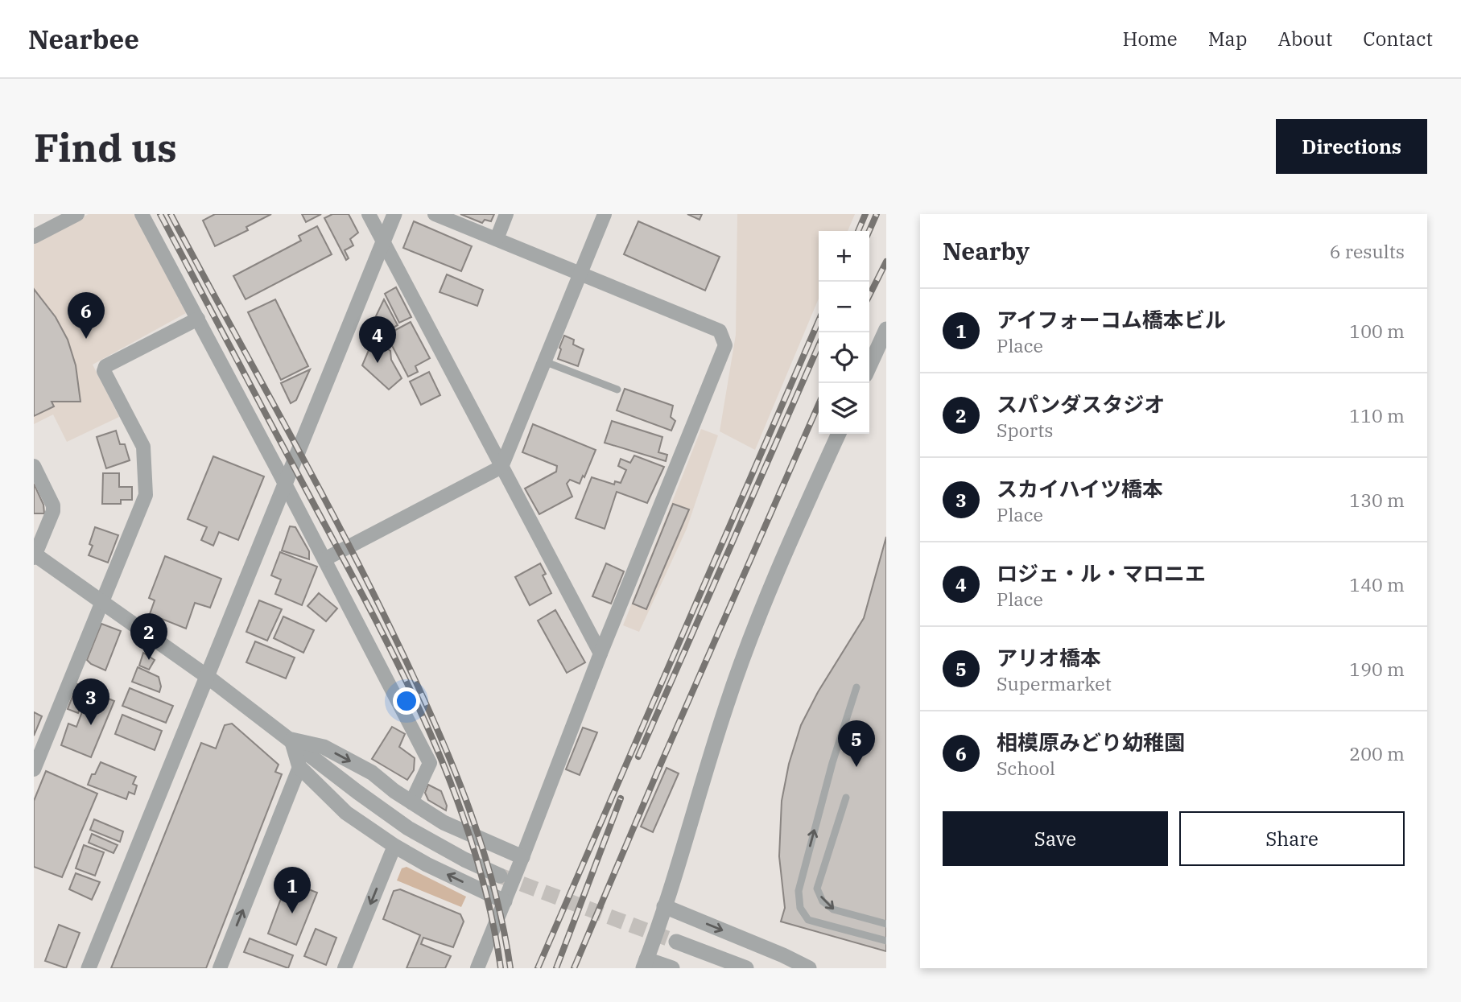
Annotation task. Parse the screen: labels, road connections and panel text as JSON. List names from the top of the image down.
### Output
{
  "page": {
    "header": "Nearbee",
    "nav": [
      "Home",
      "Map",
      "About",
      "Contact"
    ],
    "buttons": [
      "Directions",
      ["Save", "Share"]
    ],
    "title": "Find us",
    "heading": ["Nearby", "6 results"],
    "map_buttons": ["+", "−"],
    "list": [
      {
        "mark": "1",
        "name": "アイフォーコム橋本ビル",
        "note": "Place",
        "value": "100 m"
      },
      {
        "mark": "2",
        "name": "スパンダスタジオ",
        "note": "Sports",
        "value": "110 m"
      },
      {
        "mark": "3",
        "name": "スカイハイツ橋本",
        "note": "Place",
        "value": "130 m"
      },
      {
        "mark": "4",
        "name": "ロジェ・ル・マロニエ",
        "note": "Place",
        "value": "140 m"
      },
      {
        "mark": "5",
        "name": "アリオ橋本",
        "note": "Supermarket",
        "value": "190 m"
      },
      {
        "mark": "6",
        "name": "相模原みどり幼稚園",
        "note": "School",
        "value": "200 m"
      }
    ],
    "pins": [
      "6",
      "4",
      "2",
      "3",
      "5",
      "1"
    ]
  }
}
